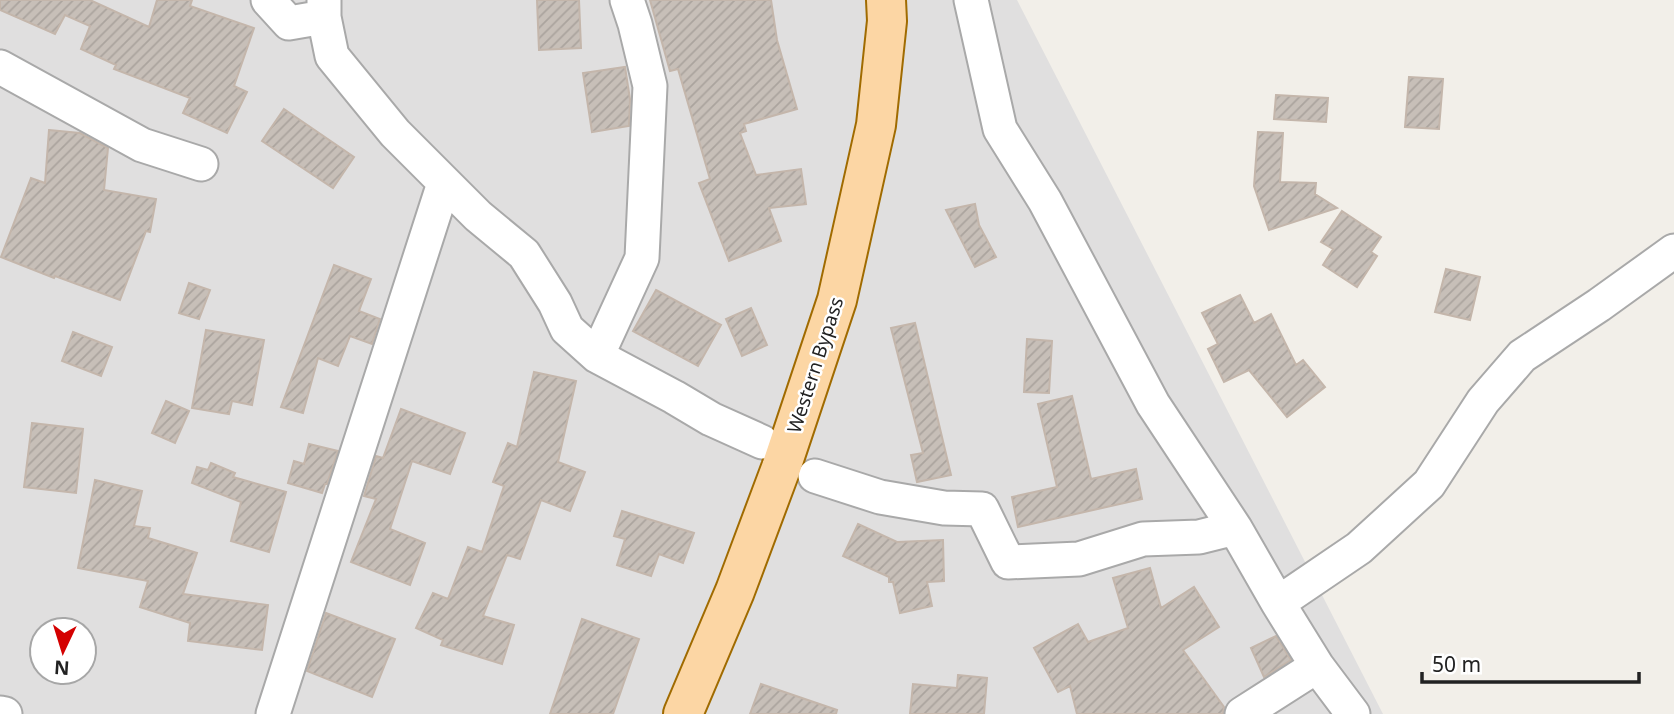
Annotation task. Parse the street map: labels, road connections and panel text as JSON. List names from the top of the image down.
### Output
{
  "streets": {
    "main road": ["Western Bypass"]
  },
  "scale_bar": "50 m",
  "north": "bottom"
}
